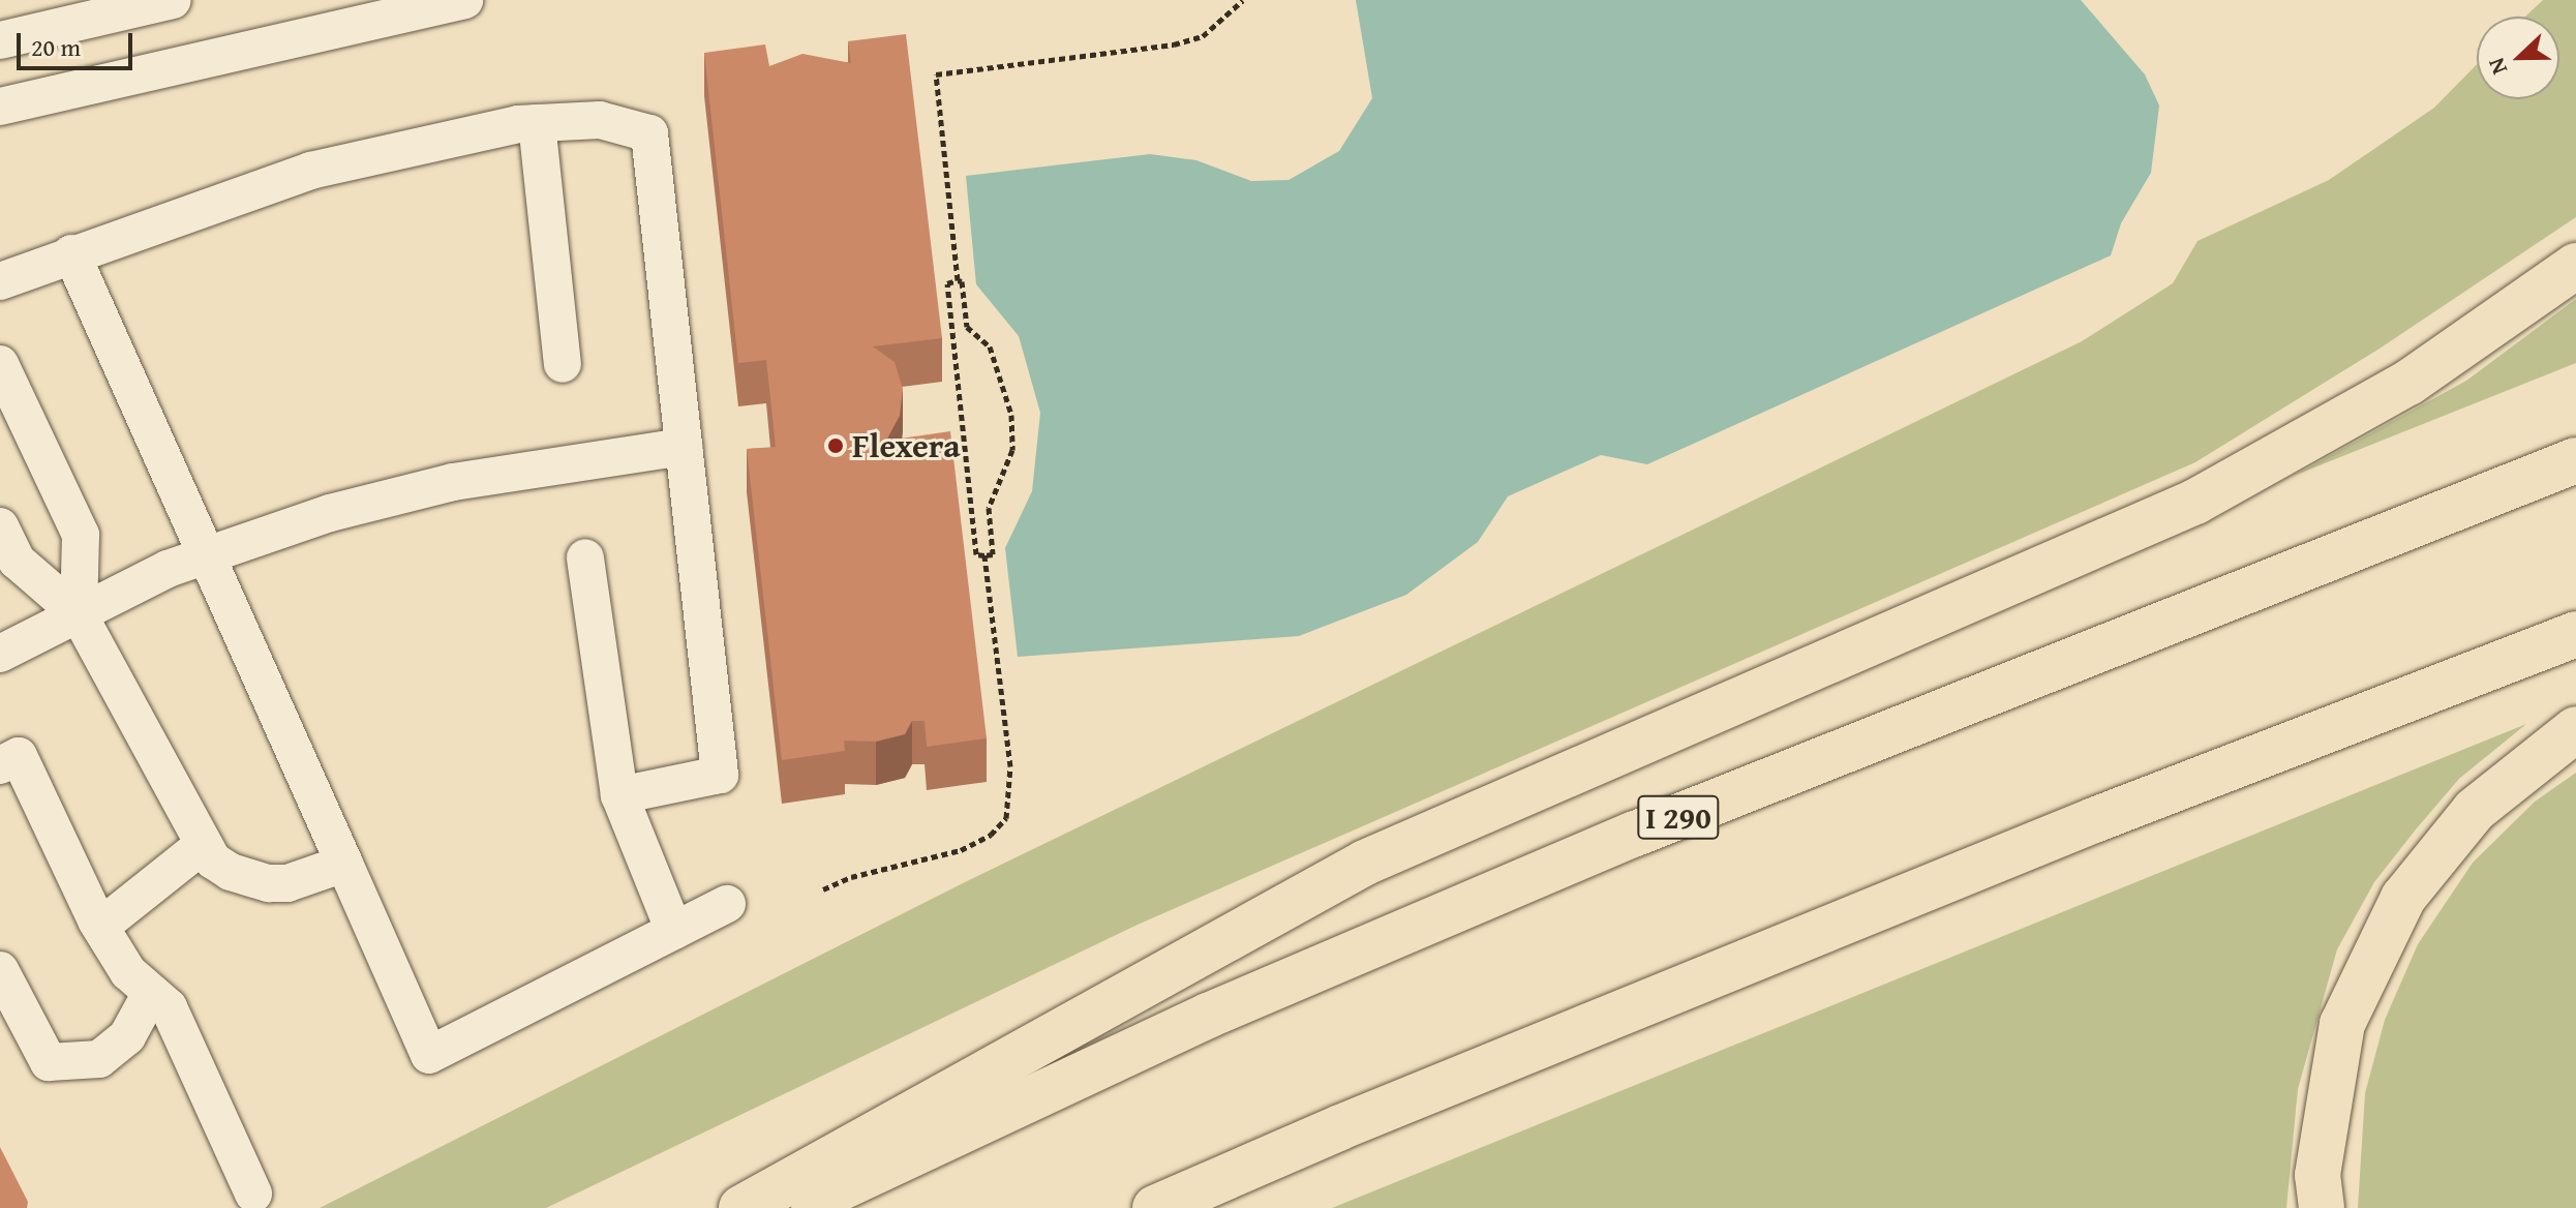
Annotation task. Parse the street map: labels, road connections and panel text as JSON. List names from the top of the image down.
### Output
{
  "streets": {
    "highway": ["I 290"]
  },
  "places": ["Flexera"],
  "scale_bar": "20 m",
  "north": "left"
}
